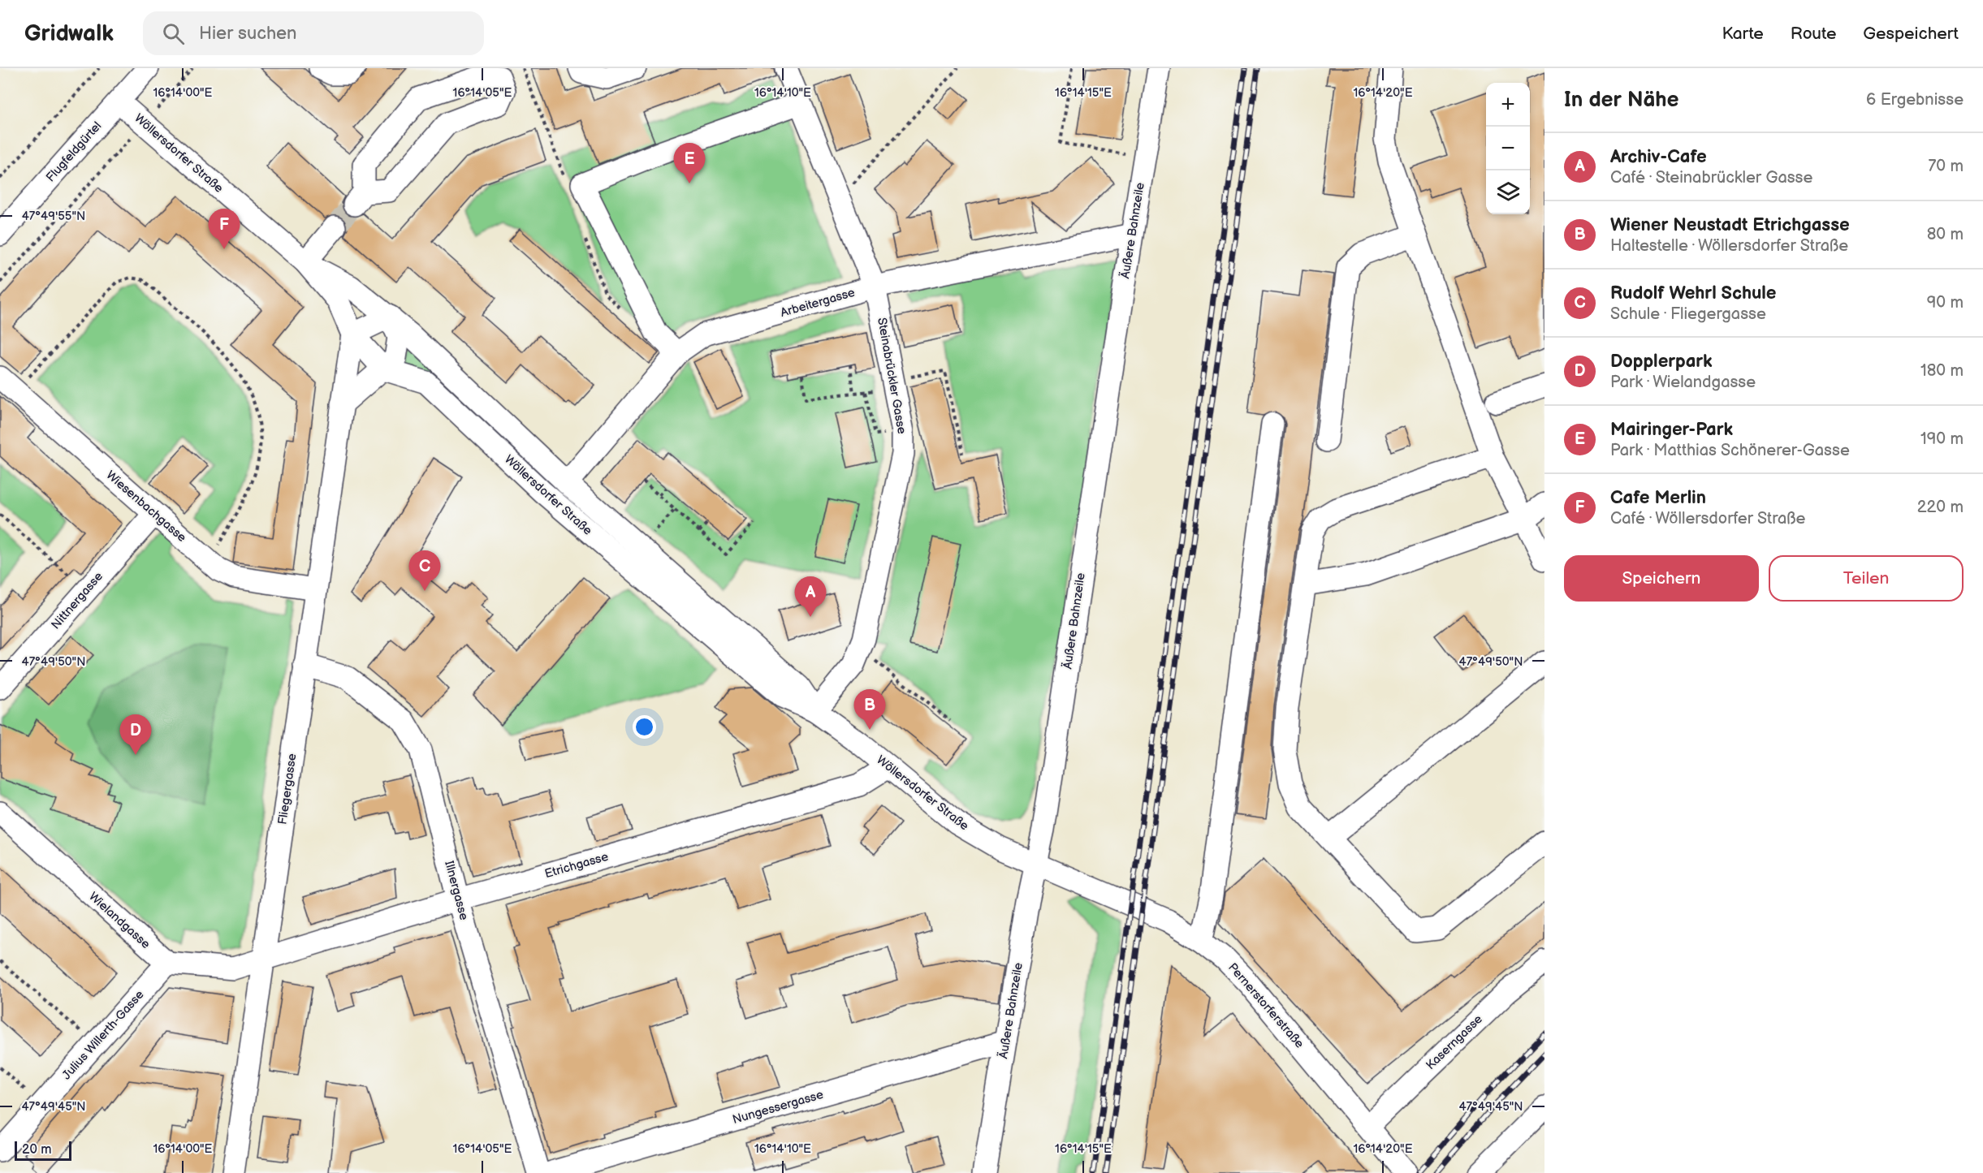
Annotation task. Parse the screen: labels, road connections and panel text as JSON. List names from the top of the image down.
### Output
{
  "streets": {
    "street": [
      "Flugfeldgürtel",
      "Wöllersdorfer Straße",
      "Äußere Bahnzeile",
      "Arbeitergasse",
      "Steinabrückler Gasse",
      "Wiesenbachgasse",
      "Nittnergasse",
      "Fliegergasse",
      "Etrichgasse",
      "Illnergasse",
      "Wielandgasse",
      "Pernerstorferstraße",
      "Julius Willerth-Gasse",
      "Kaserngasse",
      "Nungessergasse"
    ]
  },
  "crossings": [
    ["Flugfeldgürtel", "Wöllersdorfer Straße"],
    ["Wöllersdorfer Straße", "Äußere Bahnzeile"],
    ["Wöllersdorfer Straße", "Arbeitergasse"],
    ["Wöllersdorfer Straße", "Steinabrückler Gasse"],
    ["Wöllersdorfer Straße", "Fliegergasse"],
    ["Wöllersdorfer Straße", "Etrichgasse"],
    ["Wöllersdorfer Straße", "Pernerstorferstraße"],
    ["Äußere Bahnzeile", "Arbeitergasse"],
    ["Äußere Bahnzeile", "Pernerstorferstraße"],
    ["Äußere Bahnzeile", "Nungessergasse"],
    ["Arbeitergasse", "Steinabrückler Gasse"],
    ["Wiesenbachgasse", "Nittnergasse"],
    ["Wiesenbachgasse", "Fliegergasse"],
    ["Fliegergasse", "Etrichgasse"],
    ["Fliegergasse", "Illnergasse"],
    ["Etrichgasse", "Illnergasse"],
    ["Wielandgasse", "Julius Willerth-Gasse"],
    ["Pernerstorferstraße", "Kaserngasse"]
  ],
  "scale_bar": "20 m",
  "page": {
    "header": "Gridwalk",
    "search": "Hier suchen",
    "nav": ["Karte", "Route", "Gespeichert"],
    "heading": ["In der Nähe", "6 Ergebnisse"],
    "map_buttons": ["+", "−"],
    "list": [
      {
        "mark": "A",
        "name": "Archiv-Cafe",
        "note": "Café · Steinabrückler Gasse",
        "value": "70 m"
      },
      {
        "mark": "B",
        "name": "Wiener Neustadt Etrichgasse",
        "note": "Haltestelle · Wöllersdorfer Straße",
        "value": "80 m"
      },
      {
        "mark": "C",
        "name": "Rudolf Wehrl Schule",
        "note": "Schule · Fliegergasse",
        "value": "90 m"
      },
      {
        "mark": "D",
        "name": "Dopplerpark",
        "note": "Park · Wielandgasse",
        "value": "180 m"
      },
      {
        "mark": "E",
        "name": "Mairinger-Park",
        "note": "Park · Matthias Schönerer-Gasse",
        "value": "190 m"
      },
      {
        "mark": "F",
        "name": "Cafe Merlin",
        "note": "Café · Wöllersdorfer Straße",
        "value": "220 m"
      }
    ],
    "pins": [
      "E",
      "F",
      "C",
      "A",
      "B",
      "D"
    ],
    "buttons": ["Speichern", "Teilen"],
    "scale": "20 m"
  },
  "coordinates": [
    "16°14'00\"E",
    "16°14'05\"E",
    "16°14'10\"E",
    "16°14'15\"E",
    "16°14'20\"E",
    "47°49'55\"N",
    "47°49'50\"N",
    "47°49'45\"N"
  ]
}
